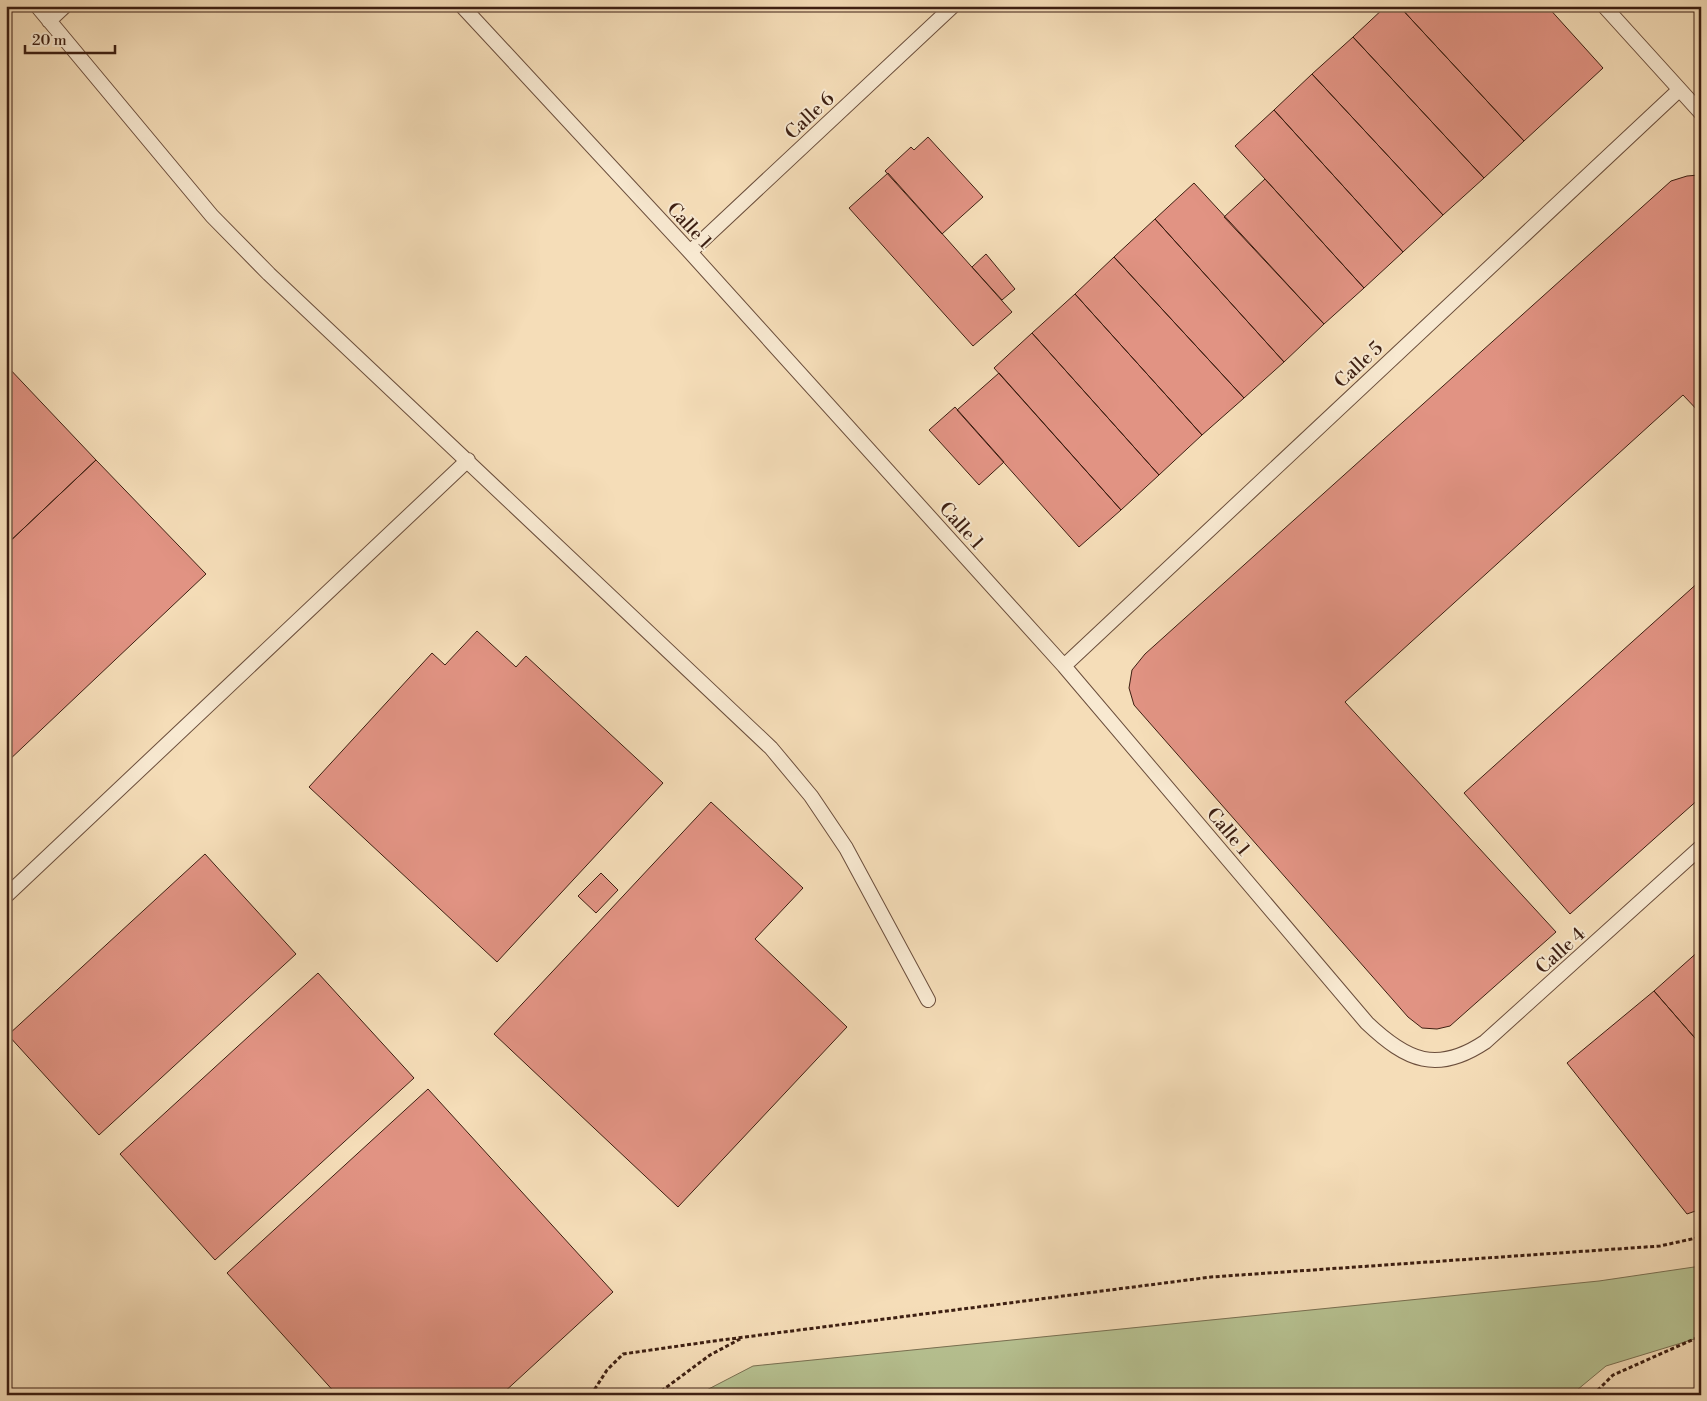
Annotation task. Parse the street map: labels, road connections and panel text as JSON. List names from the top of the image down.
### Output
{
  "streets": {
    "lane": [
      "Calle 6",
      "Calle 1",
      "Calle 5",
      "Calle 4"
    ]
  },
  "crossings": [
    ["Calle 6", "Calle 1"],
    ["Calle 1", "Calle 5"],
    ["Calle 1", "Calle 4"]
  ],
  "scale_bar": "20 m"
}
